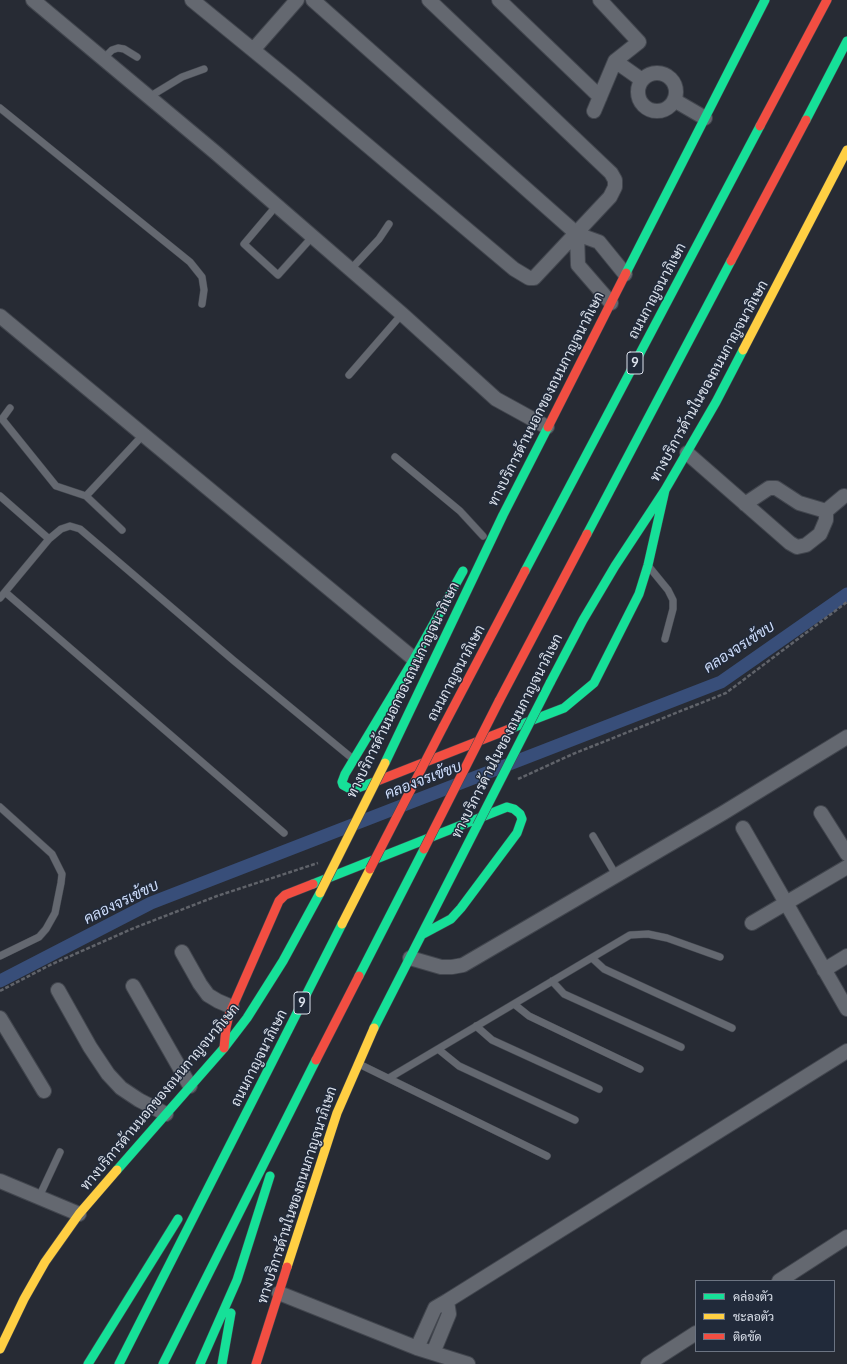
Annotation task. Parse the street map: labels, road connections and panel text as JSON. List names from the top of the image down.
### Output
{
  "streets": {
    "main road": [
      "ถนนกาญจนาภิเษก",
      "9",
      "ทางบริการด้านในของถนนกาญจนาภิเษก",
      "ทางบริการด้านนอกของถนนกาญจนาภิเษก"
    ]
  },
  "water": ["คลองจรเข้ขบ"],
  "legend": ["คล่องตัว", "ชะลอตัว", "ติดขัด"]
}
